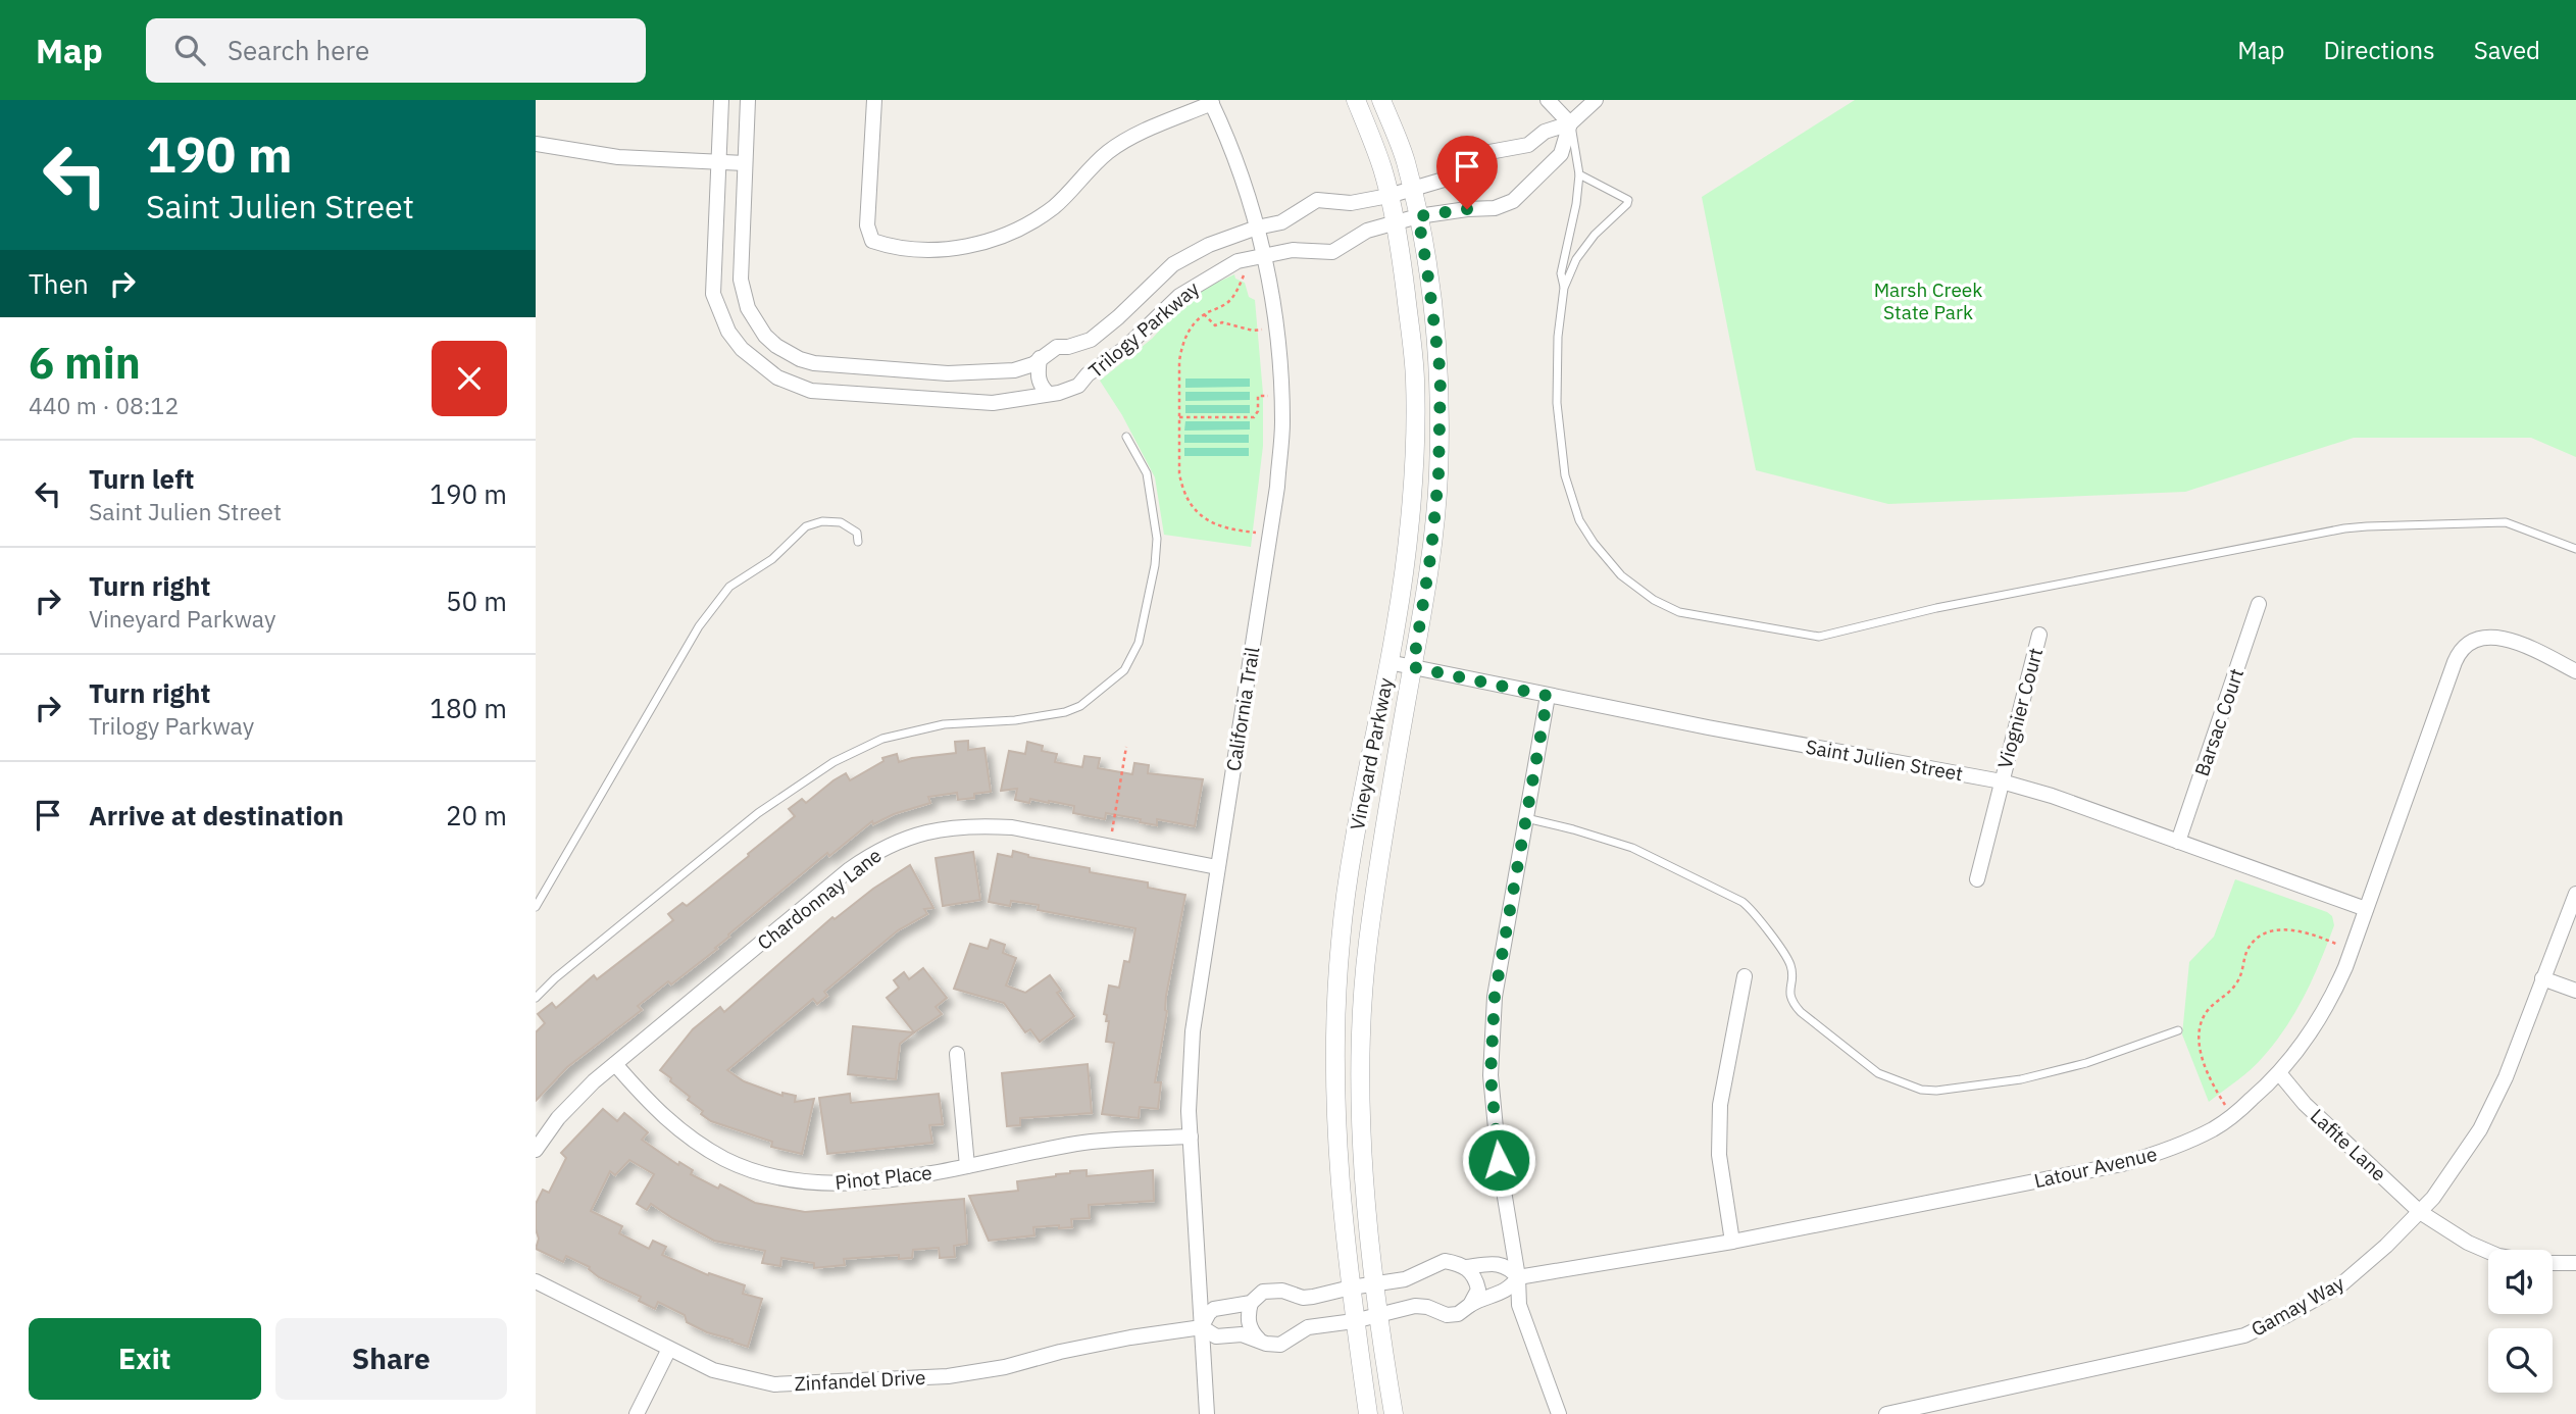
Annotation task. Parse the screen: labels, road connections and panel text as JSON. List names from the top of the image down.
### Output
{
  "streets": {
    "street": [
      "Trilogy Parkway",
      "Viognier Court",
      "California Trail",
      "Barsac Court",
      "Vineyard Parkway",
      "Saint Julien Street",
      "Chardonnay Lane",
      "Lafite Lane",
      "Latour Avenue",
      "Pinot Place",
      "Gamay Way",
      "Zinfandel Drive"
    ]
  },
  "crossings": [
    ["Trilogy Parkway", "California Trail"],
    ["Trilogy Parkway", "Vineyard Parkway"],
    ["Viognier Court", "Saint Julien Street"],
    ["California Trail", "Chardonnay Lane"],
    ["California Trail", "Pinot Place"],
    ["California Trail", "Zinfandel Drive"],
    ["Barsac Court", "Saint Julien Street"],
    ["Vineyard Parkway", "Saint Julien Street"],
    ["Vineyard Parkway", "Latour Avenue"],
    ["Vineyard Parkway", "Zinfandel Drive"],
    ["Saint Julien Street", "Latour Avenue"],
    ["Chardonnay Lane", "Pinot Place"],
    ["Lafite Lane", "Latour Avenue"],
    ["Lafite Lane", "Gamay Way"],
    ["Latour Avenue", "Zinfandel Drive"]
  ],
  "parks": ["Marsh Creek State Park"],
  "page": {
    "header": "Map",
    "search": "Search here",
    "nav": ["Map", "Directions", "Saved"],
    "turn": ["190 m", "Saint Julien Street"],
    "then": "Then",
    "heading": ["6 min", "440 m · 08:12"],
    "list": [
      {
        "name": "Turn left",
        "note": "Saint Julien Street",
        "value": "190 m"
      },
      {
        "name": "Turn right",
        "note": "Vineyard Parkway",
        "value": "50 m"
      },
      {
        "name": "Turn right",
        "note": "Trilogy Parkway",
        "value": "180 m"
      },
      {
        "name": "Arrive at destination",
        "value": "20 m"
      }
    ],
    "buttons": ["Exit", "Share"]
  }
}
